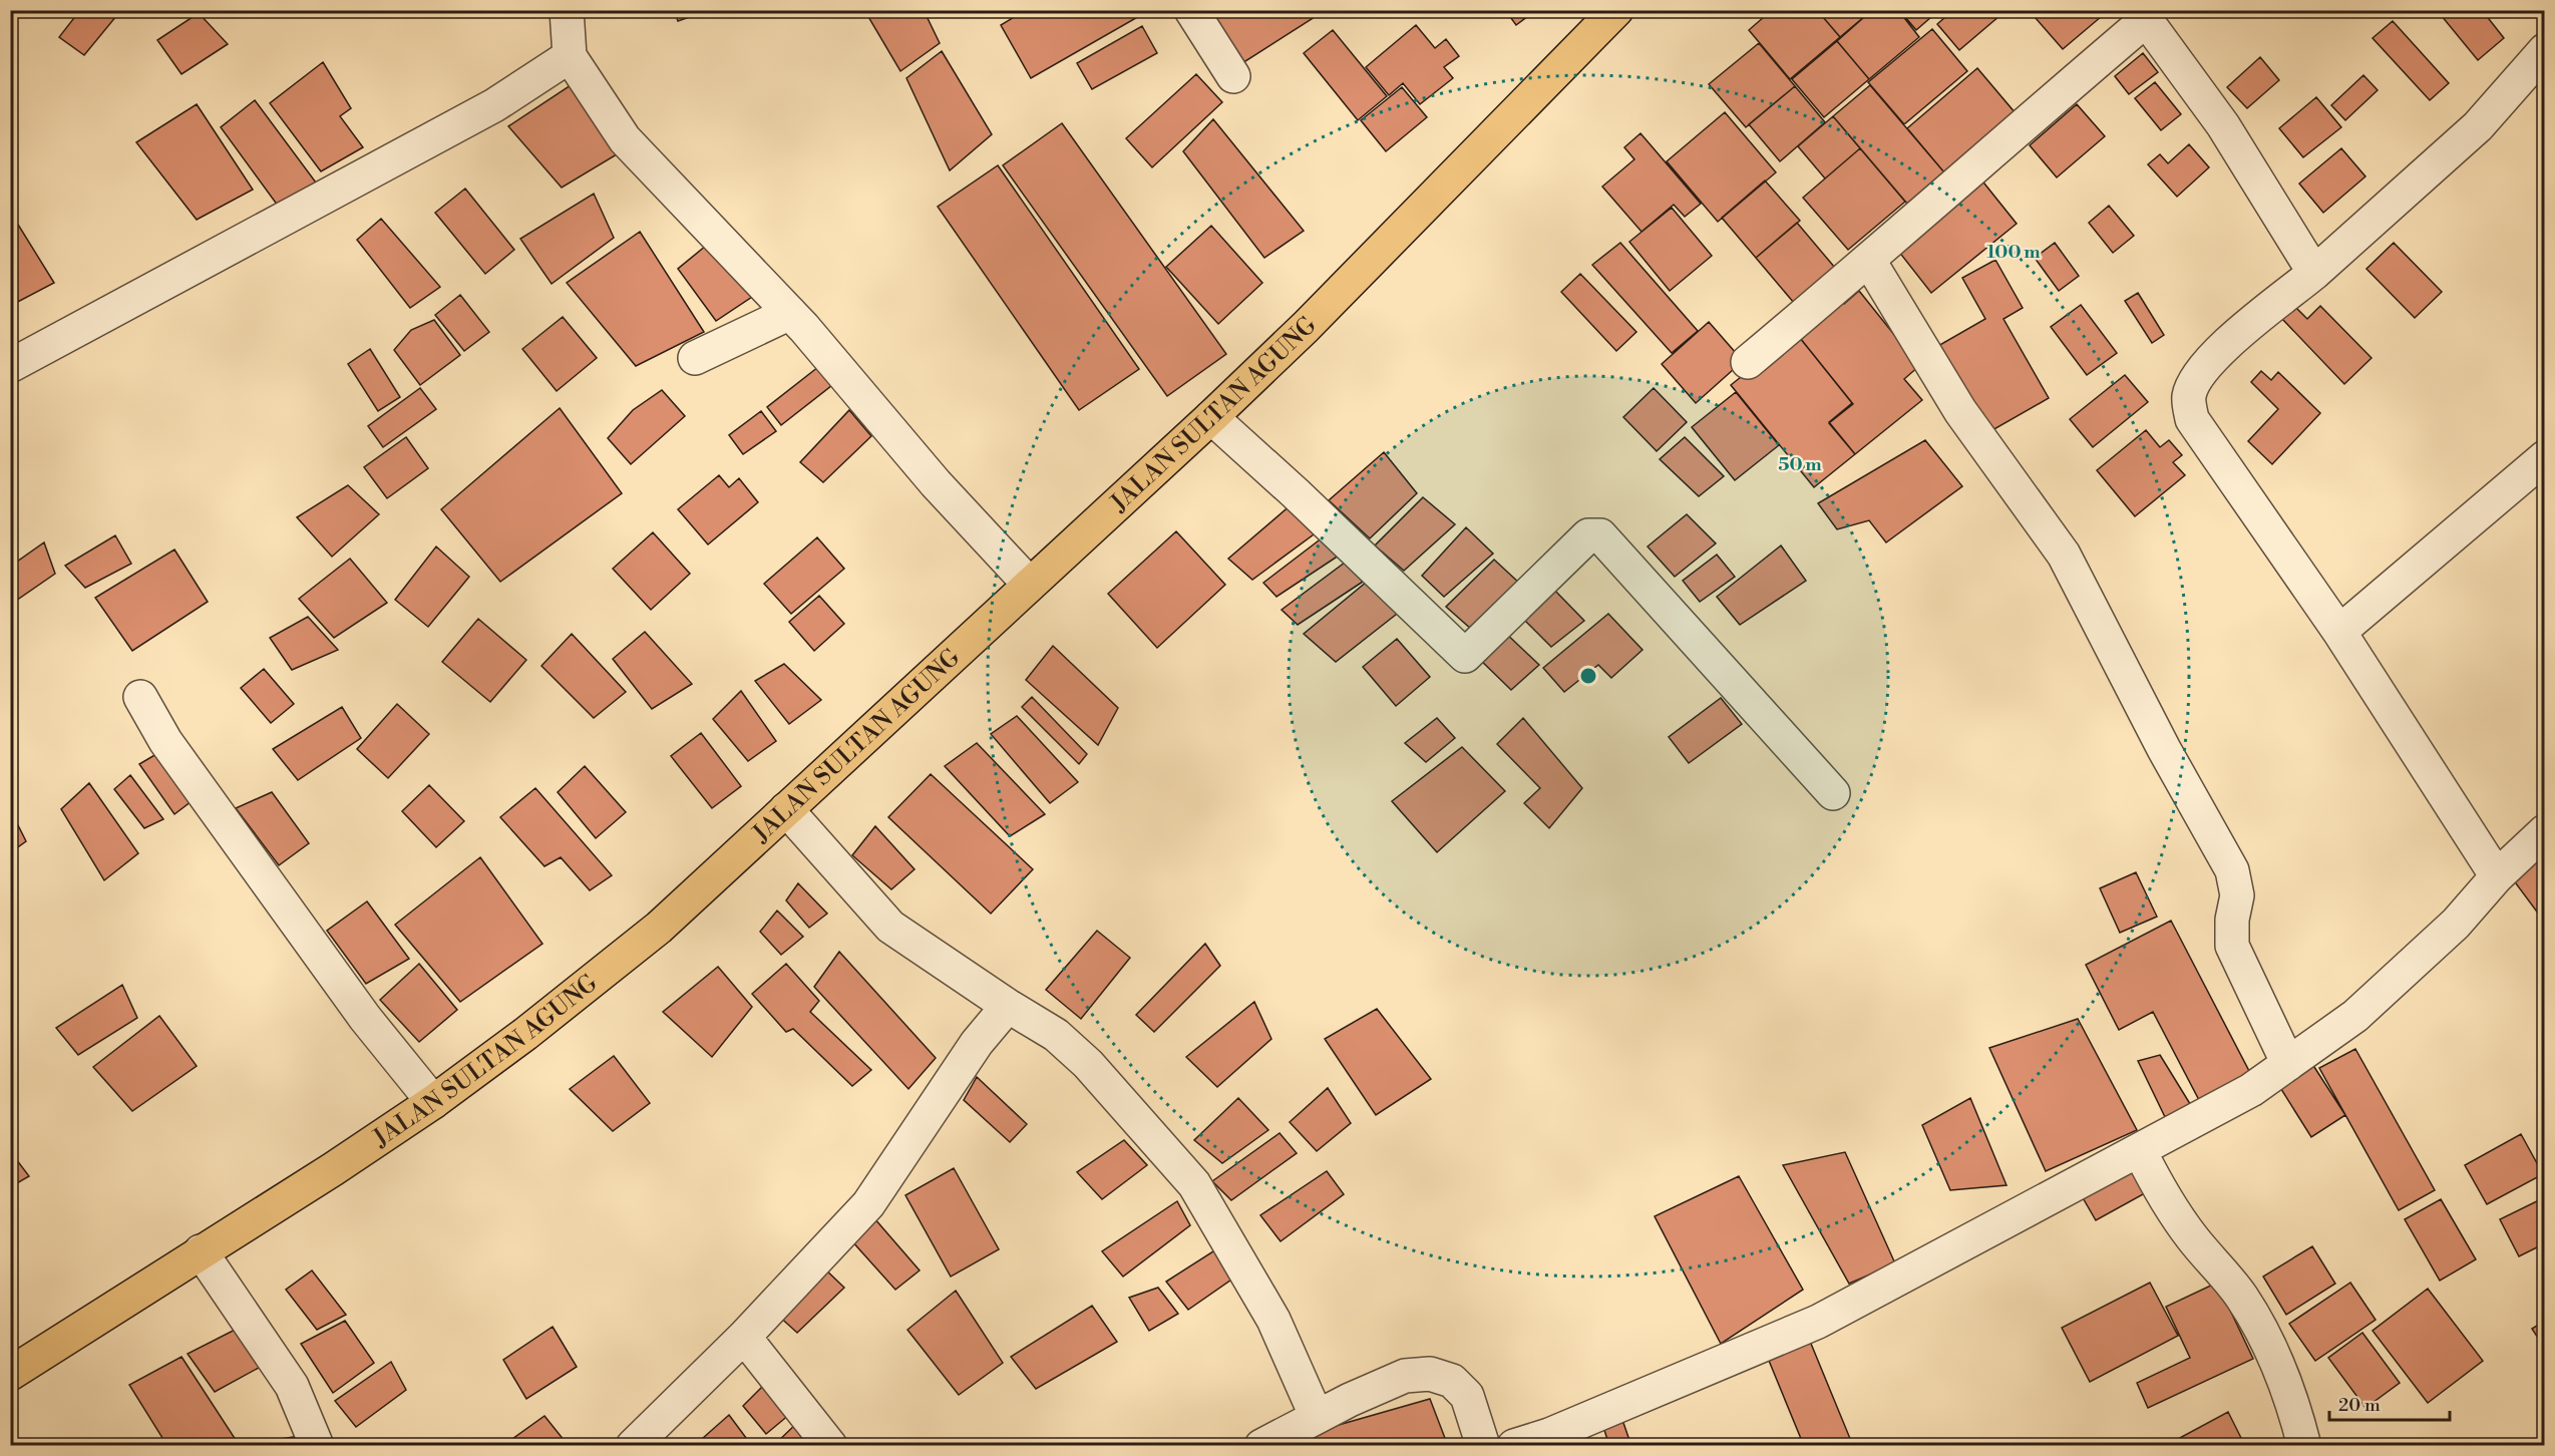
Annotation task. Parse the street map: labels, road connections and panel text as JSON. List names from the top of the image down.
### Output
{
  "streets": {
    "highway": ["JALAN SULTAN AGUNG"]
  },
  "scale_bar": "20 m",
  "rings": ["100 m", "50 m"]
}
